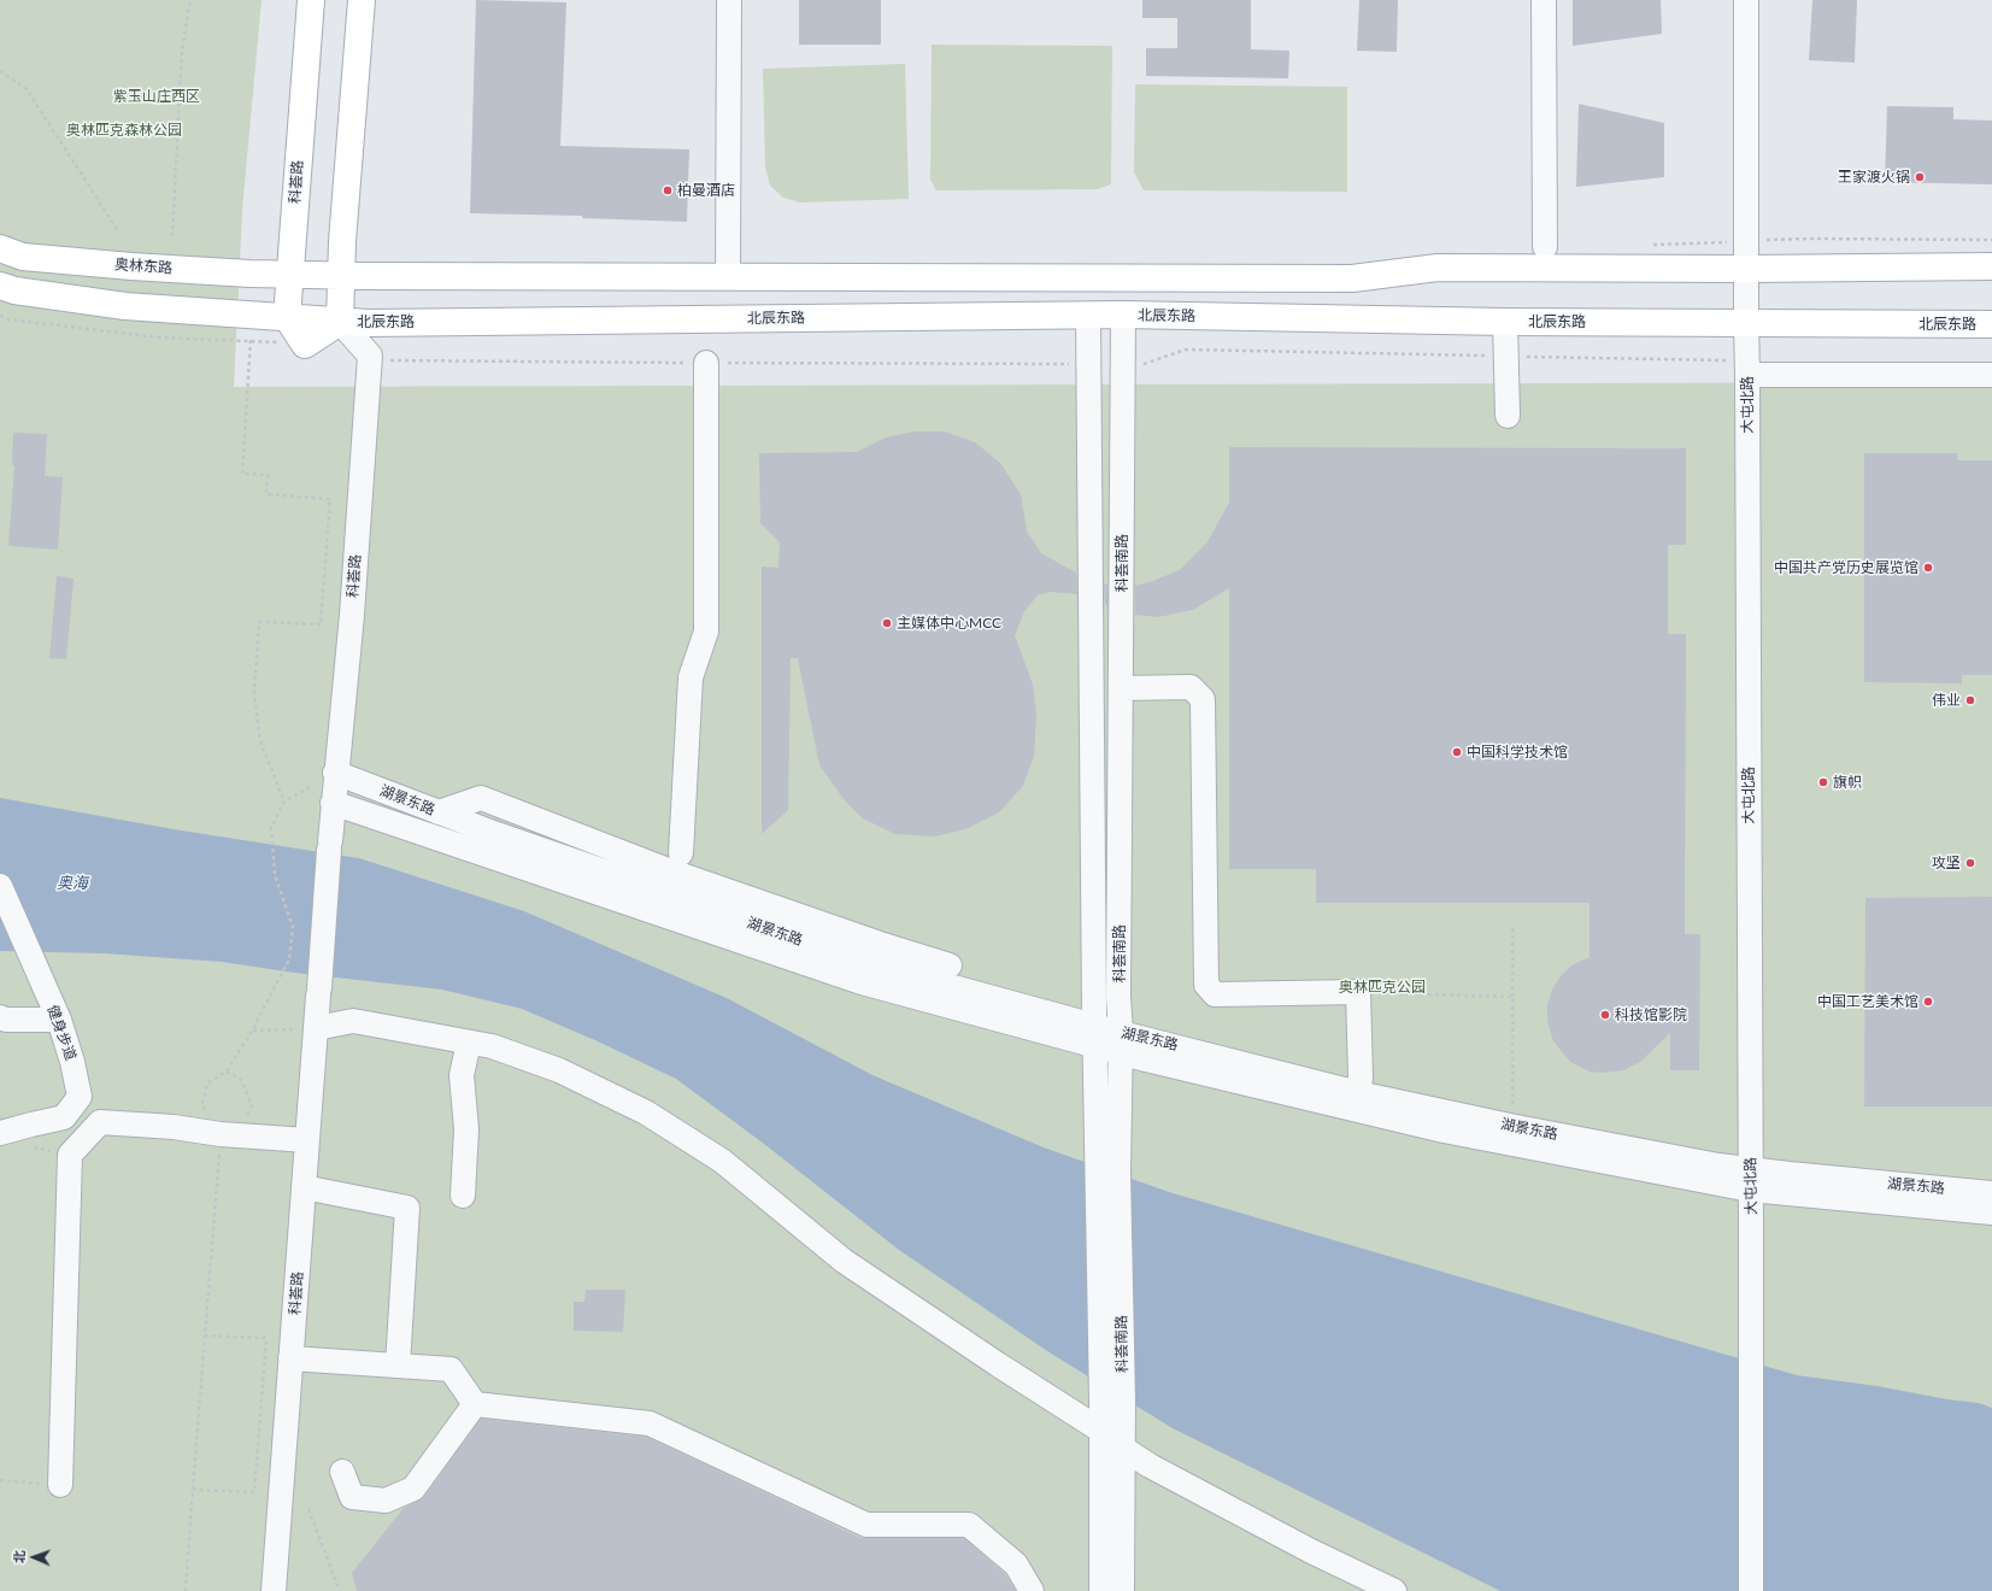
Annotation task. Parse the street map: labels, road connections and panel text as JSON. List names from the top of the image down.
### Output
{
  "streets": {
    "main road": ["科荟路", "奥林东路", "北辰东路"],
    "street": [
      "大屯北路",
      "科荟南路",
      "湖景东路",
      "健身步道"
    ]
  },
  "crossings": [
    ["科荟路", "奥林东路"],
    ["科荟路", "北辰东路"],
    ["科荟路", "湖景东路"],
    ["北辰东路", "大屯北路"],
    ["北辰东路", "科荟南路"],
    ["大屯北路", "湖景东路"],
    ["科荟南路", "湖景东路"]
  ],
  "water": ["奥海"],
  "parks": ["紫玉山庄西区", "奥林匹克森林公园", "奥林匹克公园"],
  "places": [
    "王家渡火锅",
    "柏曼酒店",
    "中国共产党历史展览馆",
    "主媒体中心MCC",
    "伟业",
    "中国科学技术馆",
    "旗帜",
    "攻坚",
    "中国工艺美术馆",
    "科技馆影院"
  ],
  "north": "left"
}
